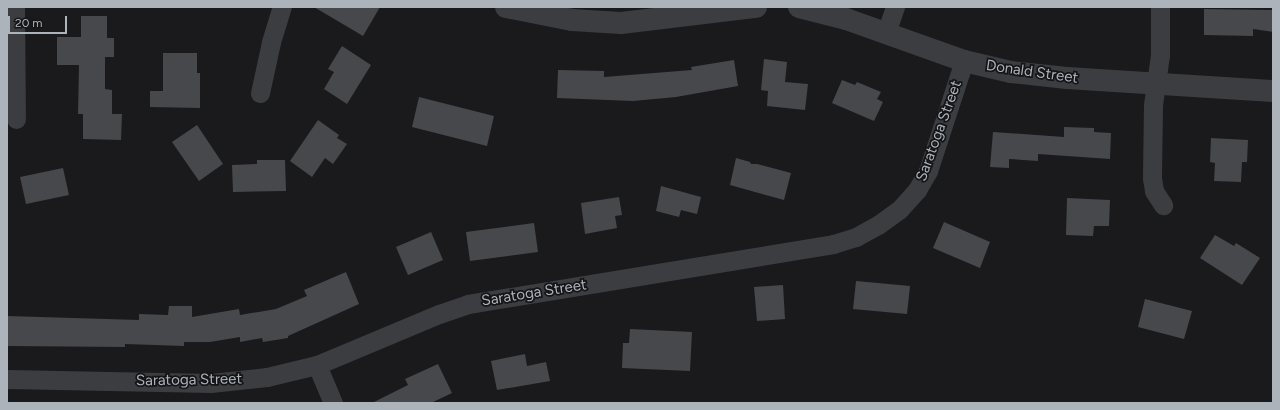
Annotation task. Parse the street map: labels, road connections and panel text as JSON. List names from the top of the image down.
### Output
{
  "streets": {
    "street": ["Donald Street", "Saratoga Street"]
  },
  "crossings": [
    ["Donald Street", "Saratoga Street"]
  ],
  "scale_bar": "20 m"
}
